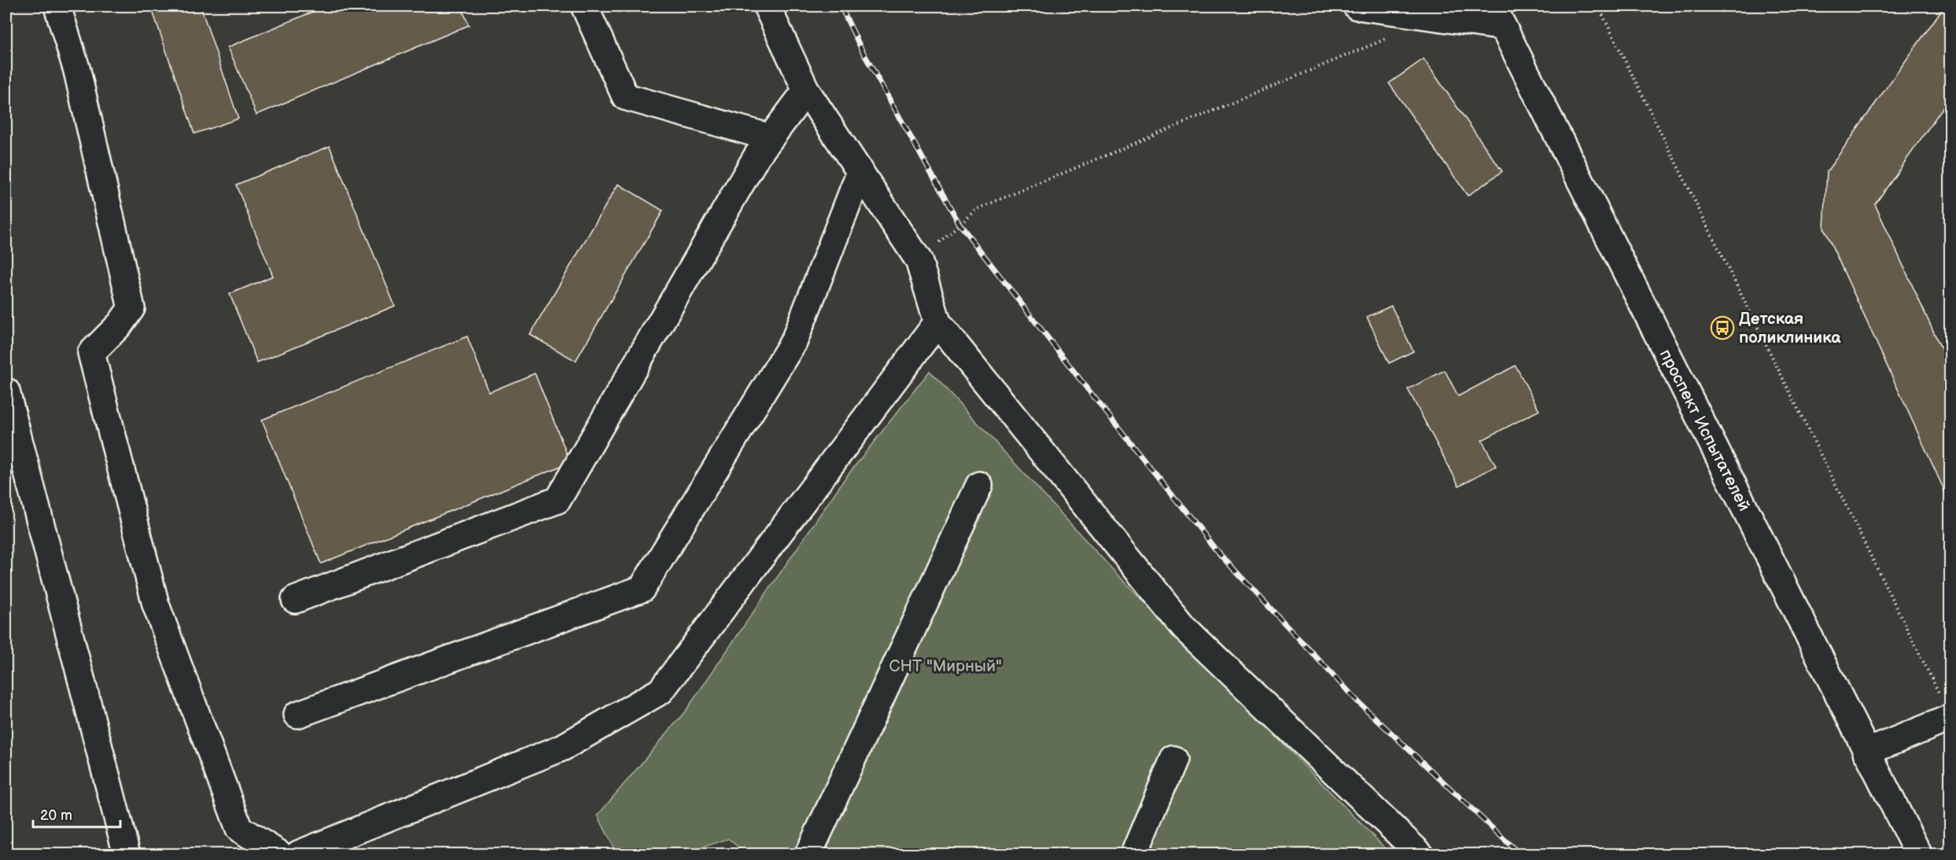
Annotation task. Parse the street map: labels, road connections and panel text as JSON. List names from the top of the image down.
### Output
{
  "streets": {
    "street": ["проспект Испытателей"]
  },
  "parks": ["СНТ \"Мирный\""],
  "places": {
    "bus stop": ["Детская поликлиника"]
  },
  "scale_bar": "20 m"
}
